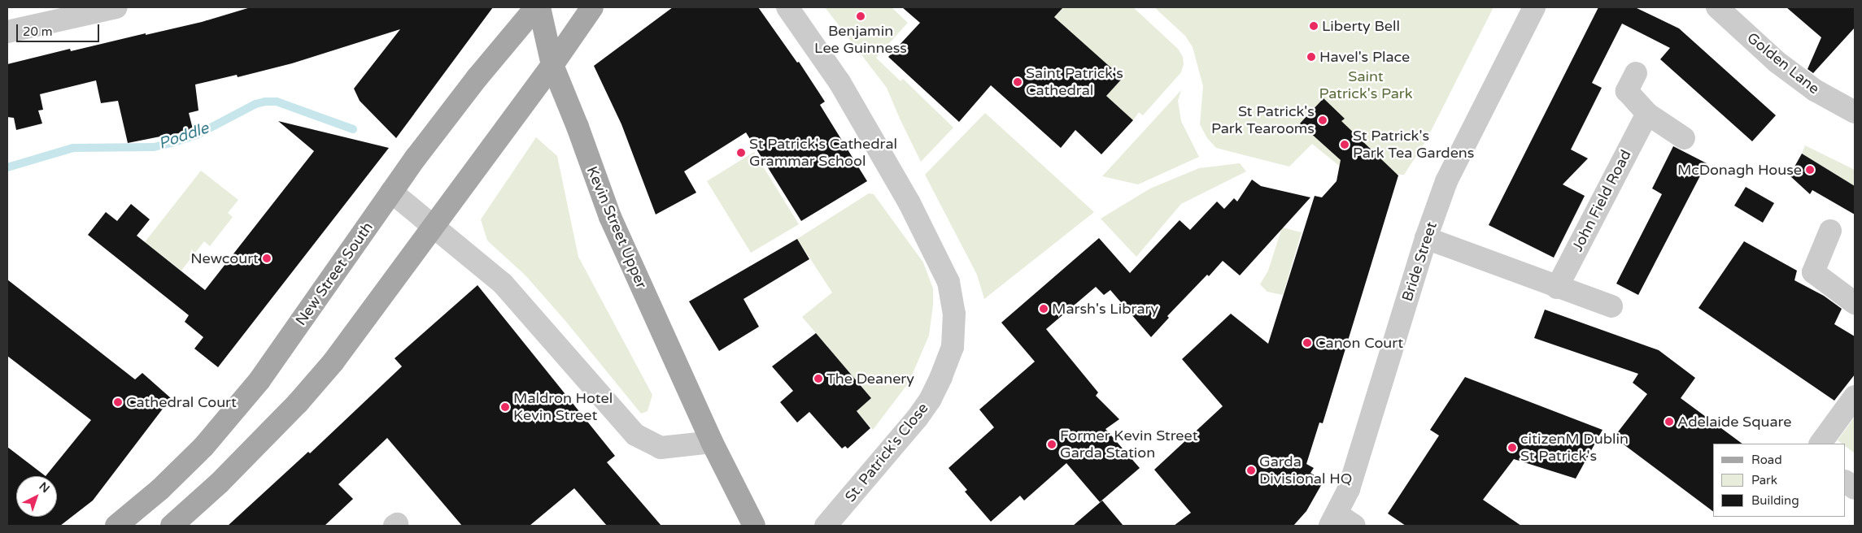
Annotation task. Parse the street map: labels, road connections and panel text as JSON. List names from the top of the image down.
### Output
{
  "streets": {
    "main road": ["Kevin Street Upper", "New Street South"],
    "street": [
      "Golden Lane",
      "John Field Road",
      "Bride Street",
      "St. Patrick's Close"
    ]
  },
  "crossings": [
    ["Kevin Street Upper", "New Street South"]
  ],
  "water": ["Poddle"],
  "parks": ["Saint Patrick's Park"],
  "places": [
    "Benjamin Lee Guinness",
    "Liberty Bell",
    "Havel's Place",
    "Saint Patrick's Cathedral",
    "St Patrick's Park Tearooms",
    "St Patrick's Park Tea Gardens",
    "St Patrick's Cathedral Grammar School",
    "McDonagh House",
    "Newcourt",
    "Marsh's Library",
    "Canon Court",
    "The Deanery",
    "Cathedral Court",
    "Maldron Hotel Kevin Street",
    "Adelaide Square",
    "Former Kevin Street Garda Station",
    "citizenM Dublin St Patrick's",
    "Garda Divisional HQ"
  ],
  "legend": ["Road", "Park", "Building"],
  "scale_bar": "20 m",
  "north": "top right"
}
